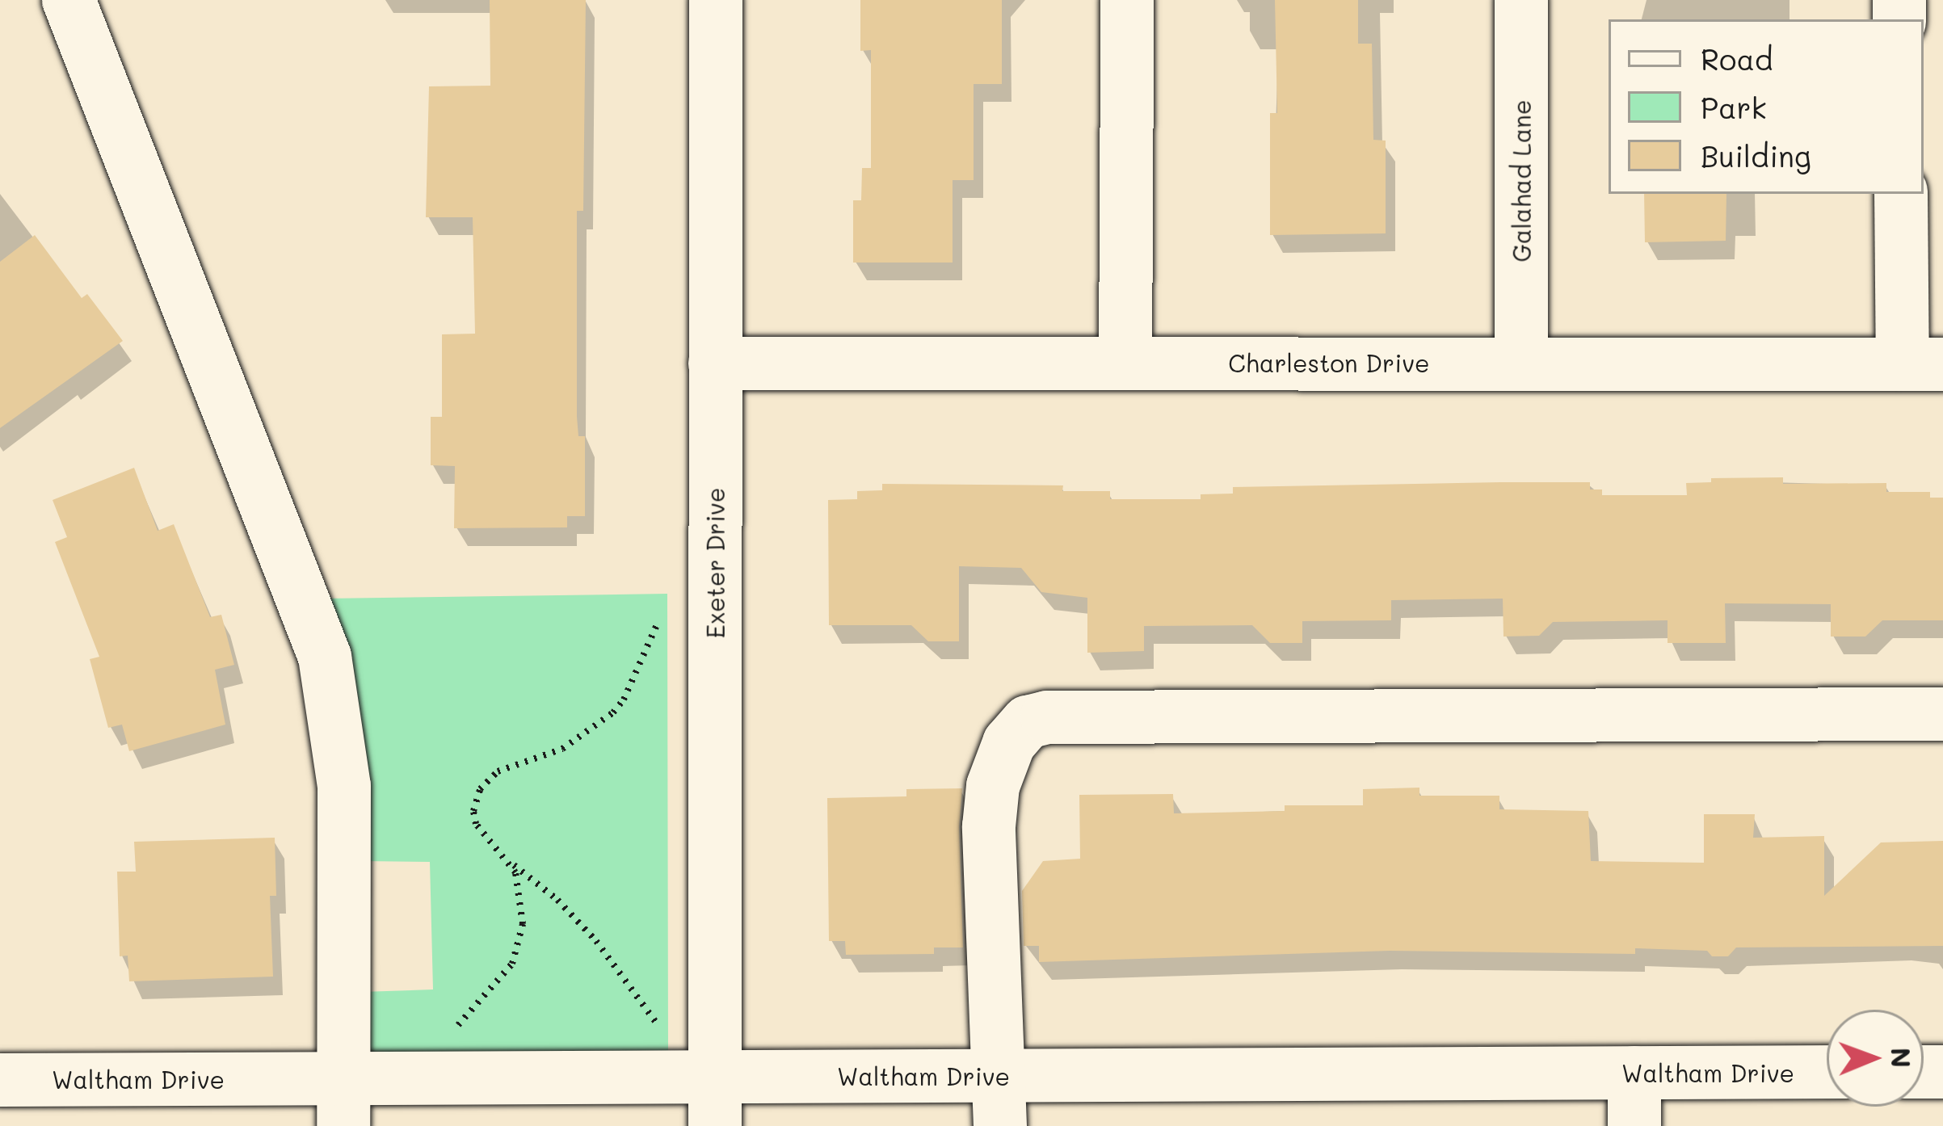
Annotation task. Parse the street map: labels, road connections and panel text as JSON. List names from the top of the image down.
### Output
{
  "streets": {
    "street": [
      "Galahad Lane",
      "Charleston Drive",
      "Exeter Drive",
      "Waltham Drive"
    ]
  },
  "crossings": [
    ["Galahad Lane", "Charleston Drive"],
    ["Charleston Drive", "Exeter Drive"],
    ["Exeter Drive", "Waltham Drive"]
  ],
  "legend": ["Road", "Park", "Building"],
  "north": "right"
}
